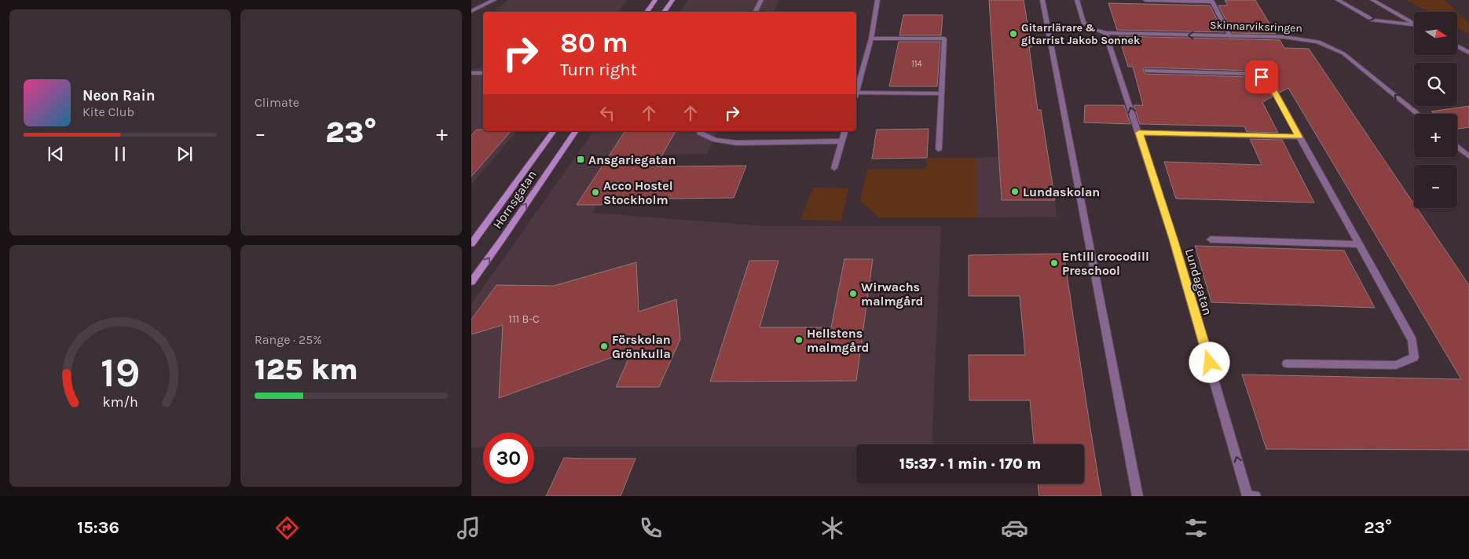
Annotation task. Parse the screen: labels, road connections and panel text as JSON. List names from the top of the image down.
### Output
{
  "streets": {
    "main road": ["Hornsgatan"],
    "street": ["Skinnarviksringen", "Lundagatan"]
  },
  "crossings": [
    ["Skinnarviksringen", "Lundagatan"]
  ],
  "one_way": ["Lundagatan"],
  "places": {
    "other": [
      "Gitarrlärare & gitarrist Jakob Sonnek",
      "Lundaskolan",
      "Acco Hostel Stockholm",
      "Entill crocodill Preschool",
      "Wirwachs malmgård",
      "Hellstens malmgård",
      "Förskolan Grönkulla"
    ],
    "transit": ["Ansgariegatan"]
  },
  "house_numbers": ["114", "111 B-C"],
  "north": "right",
  "page": {
    "tile": [
      "Climate",
      ["Range · 25%", "125 km"]
    ],
    "map_buttons": ["+", "−"],
    "turn": ["80 m", "Turn right"],
    "song": ["Neon Rain", "Kite Club"],
    "heat": ["−", "23°", "+"],
    "limit": "30",
    "trip": "15:37 · 1 min · 170 m",
    "tabs": ["15:36", "23°"],
    "gauge": ["19", "km/h"]
  }
}
